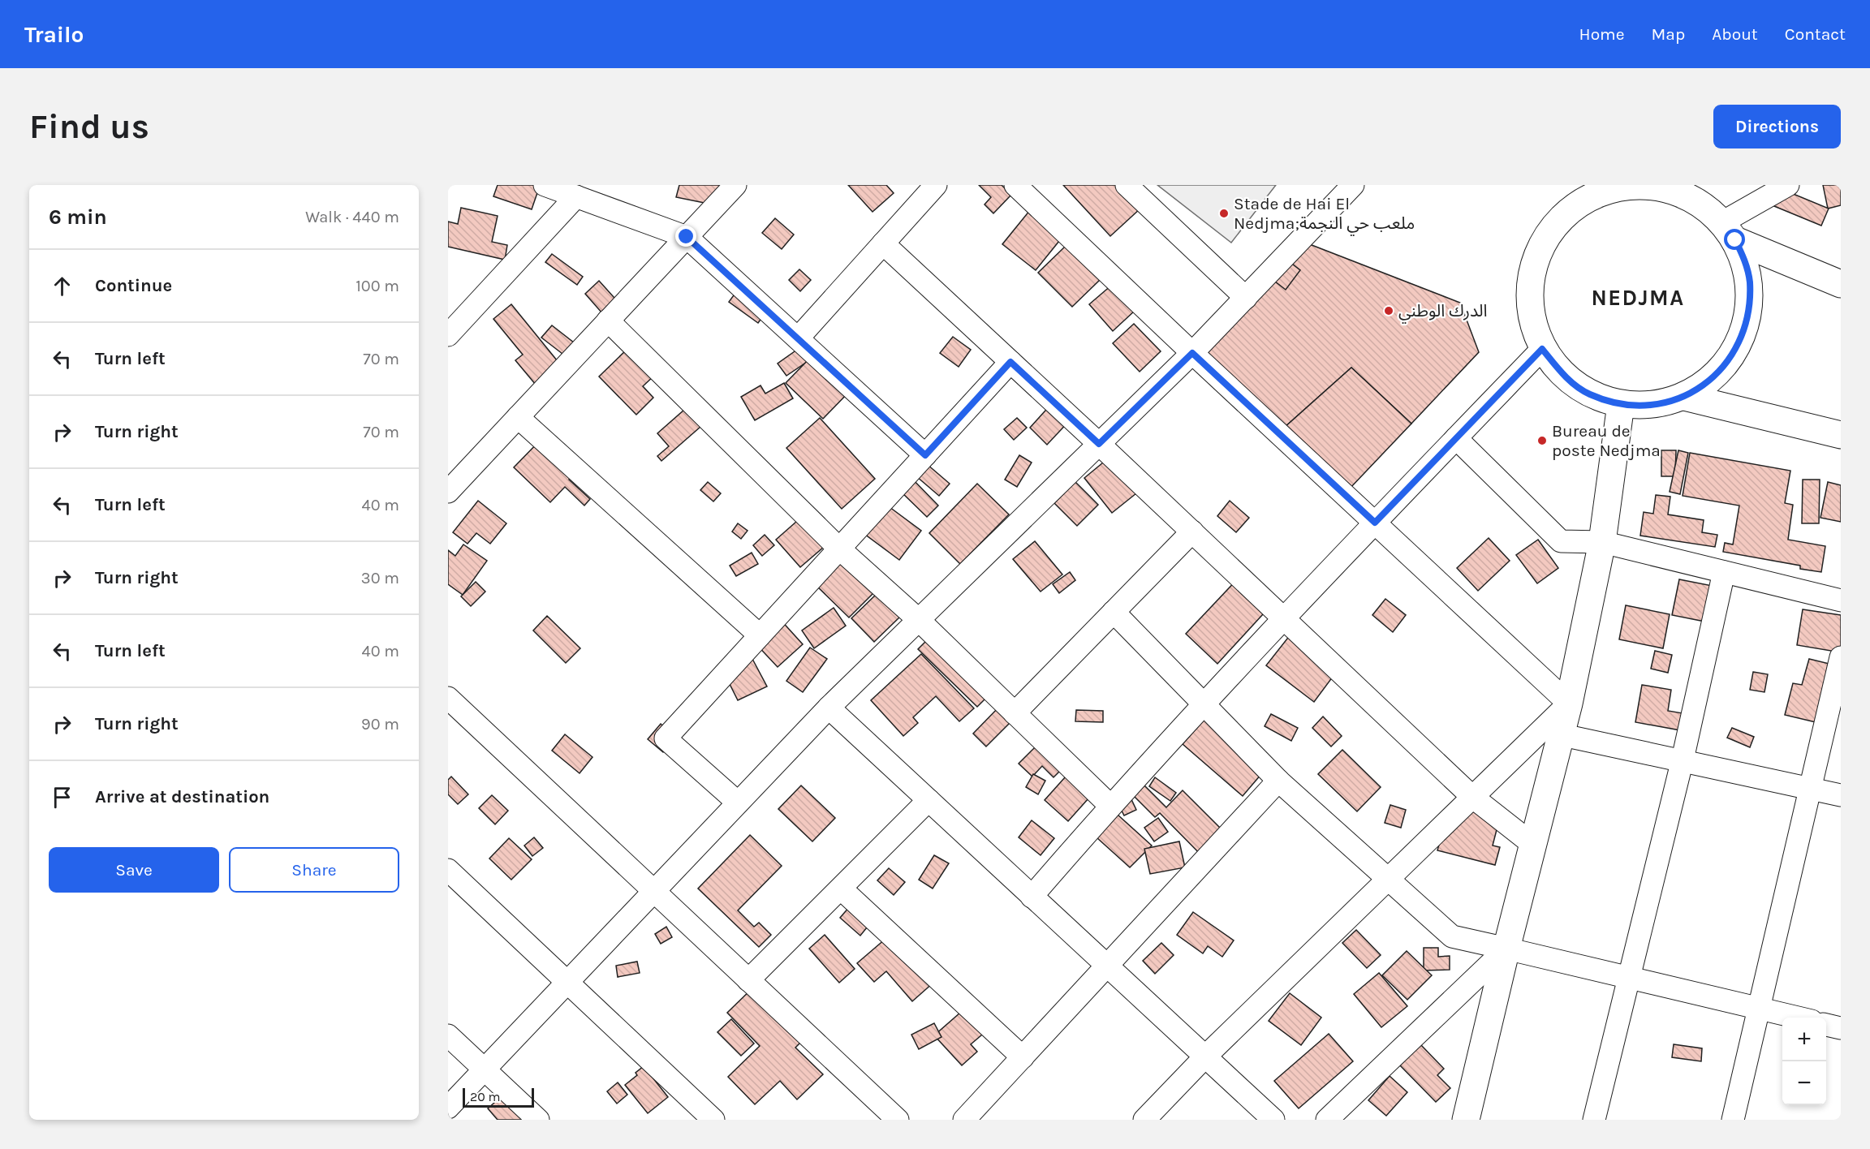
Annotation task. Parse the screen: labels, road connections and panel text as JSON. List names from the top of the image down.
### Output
{
  "districts": ["NEDJMA"],
  "places": ["Stade de Hai El Nedjma;ملعب حي النجمة", "الدرك الوطني", "Bureau de poste Nedjma"],
  "scale_bar": "20 m",
  "page": {
    "header": "Trailo",
    "nav": [
      "Home",
      "Map",
      "About",
      "Contact"
    ],
    "buttons": [
      "Directions",
      ["Save", "Share"]
    ],
    "title": "Find us",
    "heading": ["6 min", "Walk · 440 m"],
    "list": [
      ["Continue", "100 m"],
      ["Turn left", "70 m"],
      ["Turn right", "70 m"],
      ["Turn left", "40 m"],
      ["Turn right", "30 m"],
      ["Turn left", "40 m"],
      ["Turn right", "90 m"],
      "Arrive at destination"
    ],
    "map_buttons": ["+", "−"],
    "scale": "20 m"
  }
}
